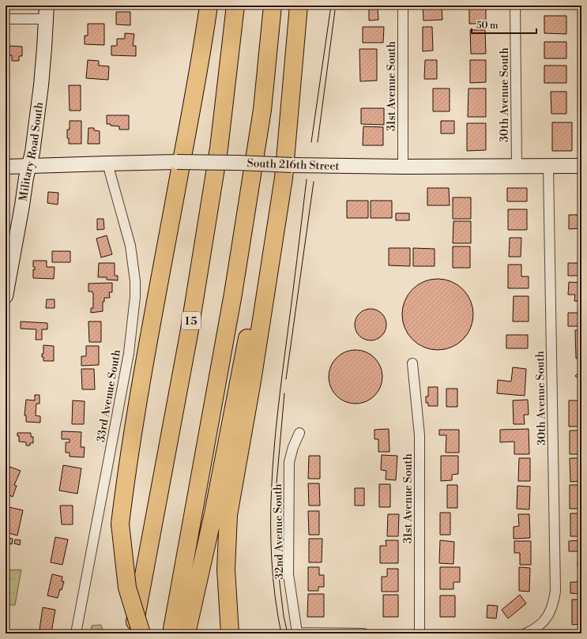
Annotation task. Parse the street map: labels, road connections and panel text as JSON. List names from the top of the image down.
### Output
{
  "streets": {
    "highway": ["I 5"],
    "main road": ["Military Road South", "South 216th Street"],
    "street": [
      "31st Avenue South",
      "30th Avenue South",
      "33rd Avenue South",
      "32nd Avenue South"
    ]
  },
  "crossings": [
    ["31st Avenue South", "South 216th Street"],
    ["30th Avenue South", "South 216th Street"],
    ["Military Road South", "South 216th Street"],
    ["South 216th Street", "33rd Avenue South"]
  ],
  "scale_bar": "50 m"
}
